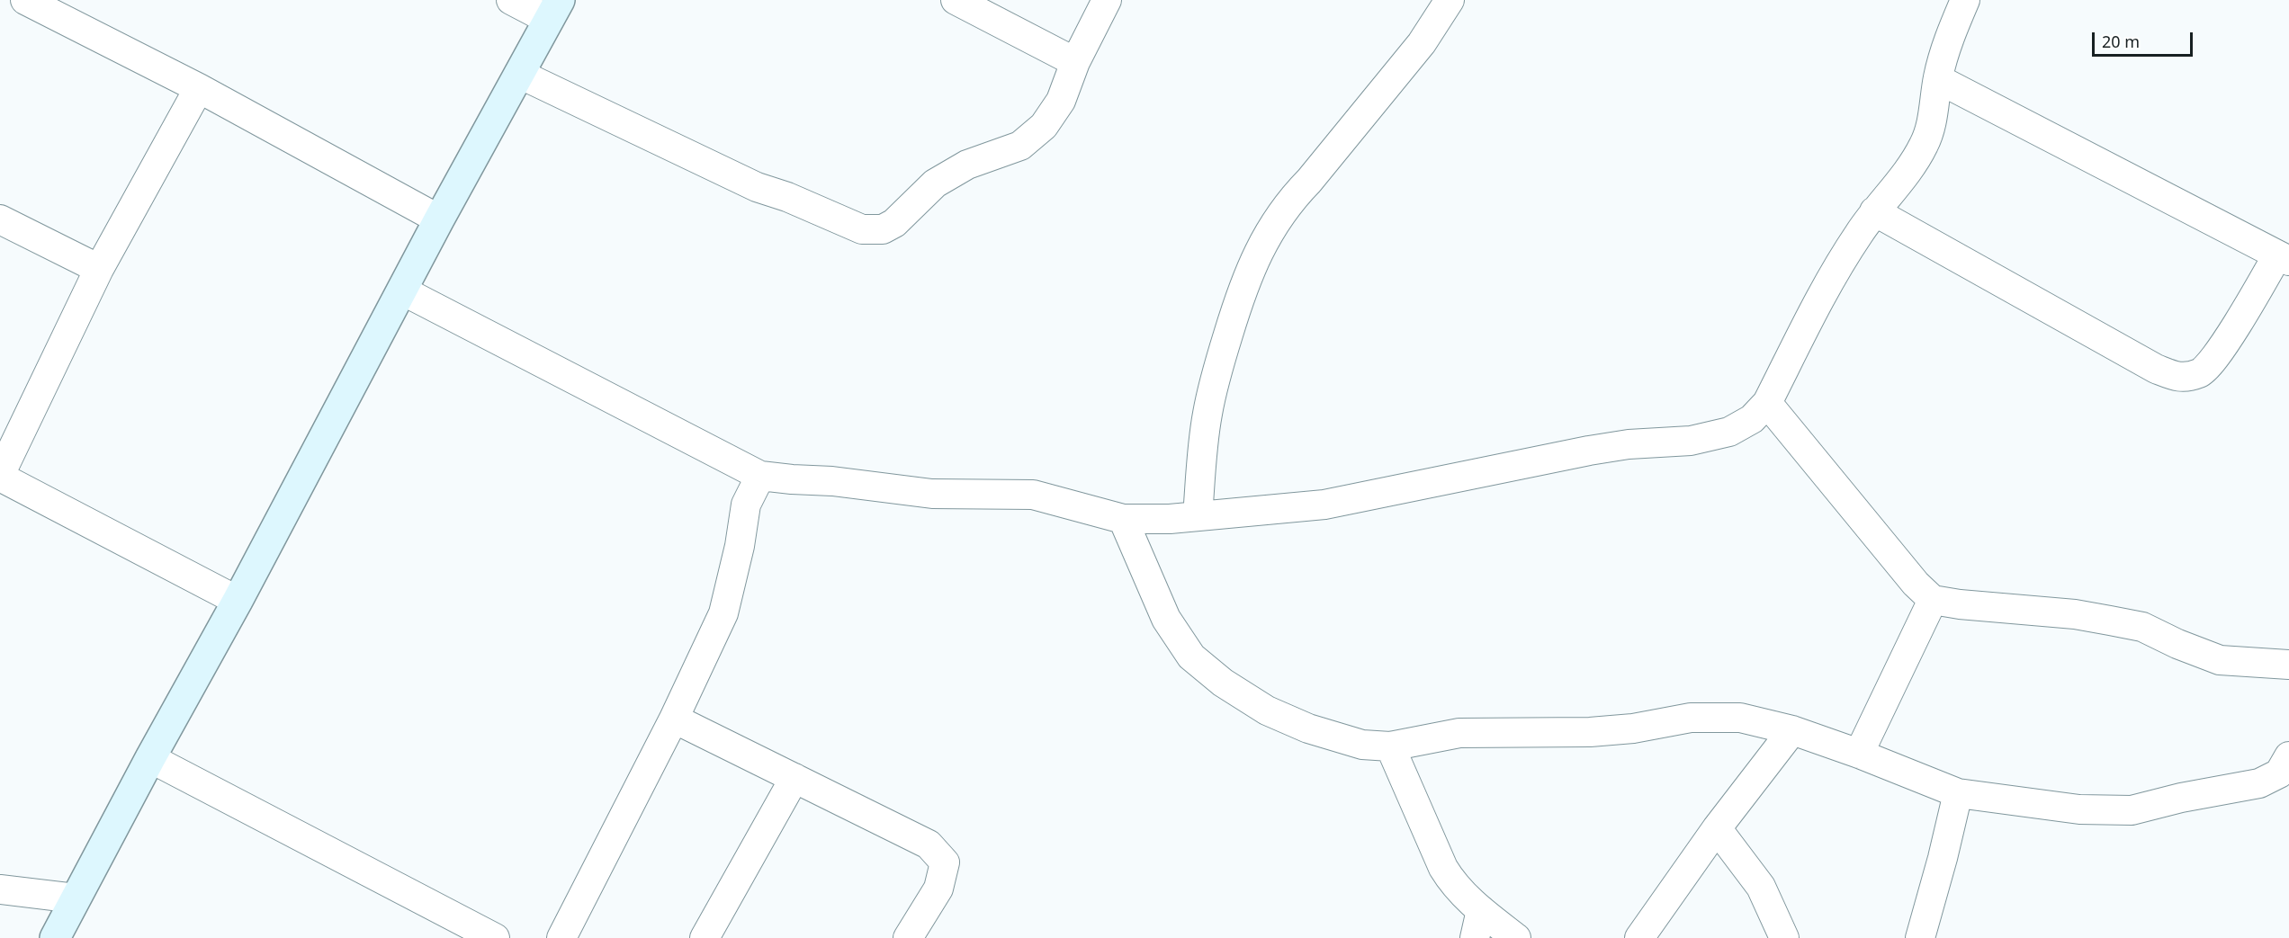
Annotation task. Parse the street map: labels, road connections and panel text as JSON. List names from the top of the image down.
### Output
{
  "scale_bar": "20 m"
}
